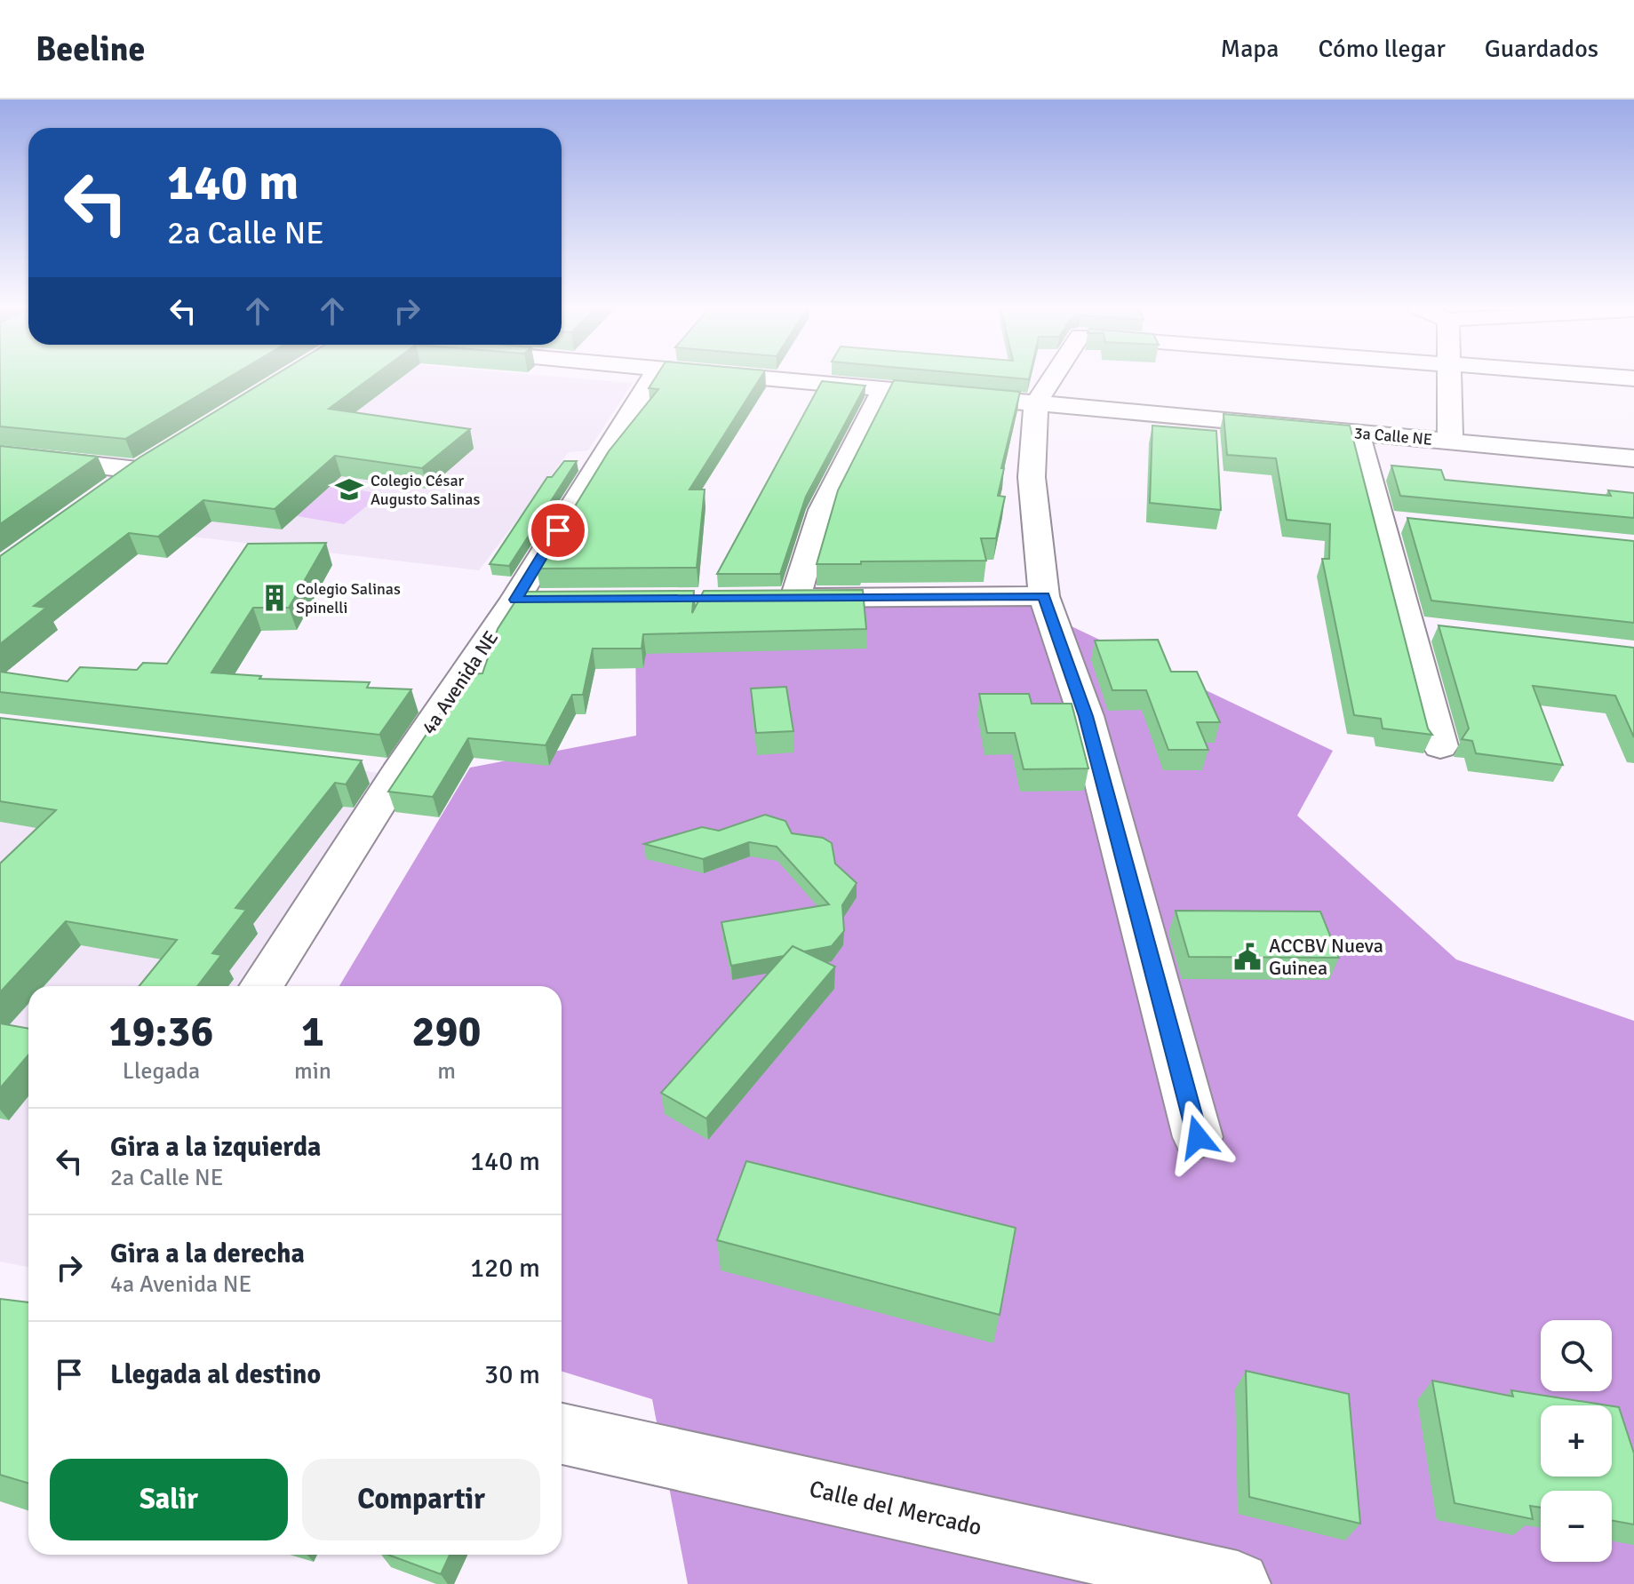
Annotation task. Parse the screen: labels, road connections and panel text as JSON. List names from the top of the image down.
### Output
{
  "streets": {
    "street": ["3a Calle NE", "4a Avenida NE", "Calle del Mercado"]
  },
  "places": {
    "school or university": ["Colegio César Augusto Salinas"],
    "building": ["Colegio Salinas Spinelli"],
    "public building": ["ACCBV Nueva Guinea"]
  },
  "page": {
    "header": "Beeline",
    "nav": ["Mapa", "Cómo llegar", "Guardados"],
    "turn": ["140 m", "2a Calle NE"],
    "eta": [
      "19:36",
      "Llegada",
      "1",
      "min",
      "290",
      "m"
    ],
    "list": [
      {
        "name": "Gira a la izquierda",
        "note": "2a Calle NE",
        "value": "140 m"
      },
      {
        "name": "Gira a la derecha",
        "note": "4a Avenida NE",
        "value": "120 m"
      },
      {
        "name": "Llegada al destino",
        "value": "30 m"
      }
    ],
    "map_buttons": ["+", "−"],
    "buttons": ["Salir", "Compartir"]
  }
}
